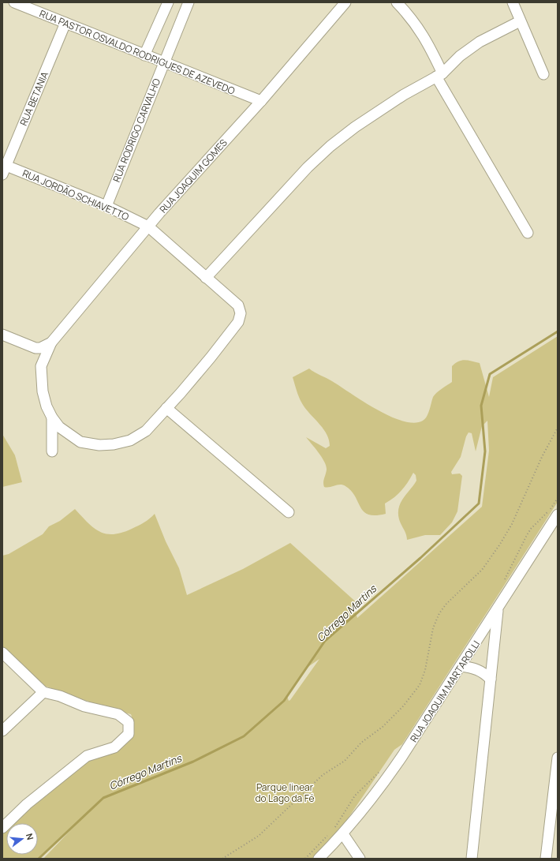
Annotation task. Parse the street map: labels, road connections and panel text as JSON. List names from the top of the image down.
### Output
{
  "streets": {
    "street": [
      "RUA PASTOR OSVALDO RODRIGUES DE AZEVEDO",
      "RUA BETANIA",
      "RUA RODRIGO CARVALHO",
      "RUA JOAQUIM GOMES",
      "RUA JORDÃO SCHIAVETTO",
      "RUA JOAQUIM MARTAROLLI"
    ]
  },
  "crossings": [
    ["RUA PASTOR OSVALDO RODRIGUES DE AZEVEDO", "RUA BETANIA"],
    ["RUA PASTOR OSVALDO RODRIGUES DE AZEVEDO", "RUA RODRIGO CARVALHO"],
    ["RUA PASTOR OSVALDO RODRIGUES DE AZEVEDO", "RUA JOAQUIM GOMES"],
    ["RUA BETANIA", "RUA JORDÃO SCHIAVETTO"],
    ["RUA RODRIGO CARVALHO", "RUA JORDÃO SCHIAVETTO"],
    ["RUA JOAQUIM GOMES", "RUA JORDÃO SCHIAVETTO"]
  ],
  "water": ["Córrego Martins"],
  "parks": ["Parque linear do Lago da Fé"],
  "north": "right"
}
